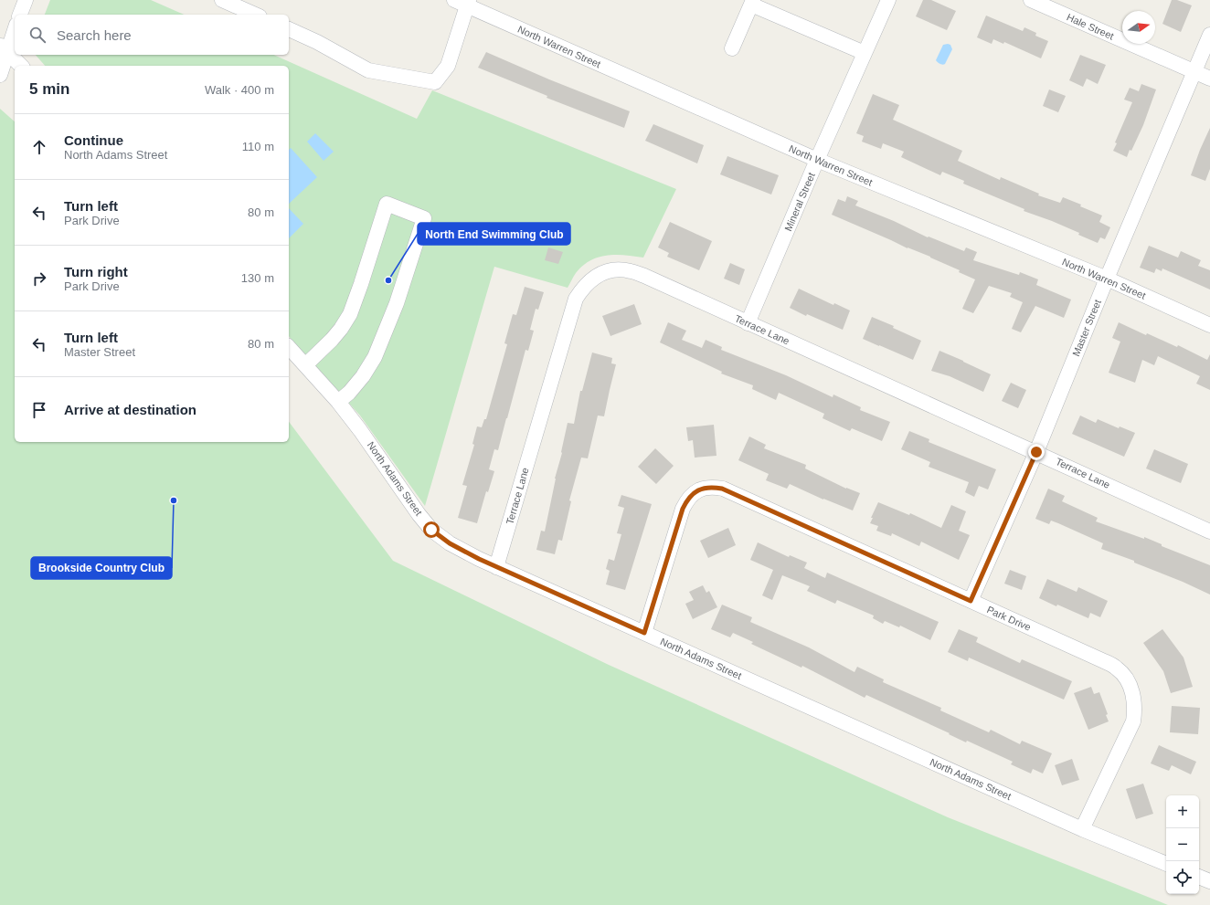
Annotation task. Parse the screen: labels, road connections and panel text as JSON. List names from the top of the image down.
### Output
{
  "streets": {
    "street": [
      "Hale Street",
      "North Warren Street",
      "Mineral Street",
      "Master Street",
      "Terrace Lane",
      "North Adams Street",
      "Park Drive"
    ]
  },
  "crossings": [
    ["Hale Street", "Master Street"],
    ["North Warren Street", "Mineral Street"],
    ["North Warren Street", "Master Street"],
    ["Mineral Street", "Terrace Lane"],
    ["Master Street", "Terrace Lane"],
    ["Master Street", "Park Drive"],
    ["Terrace Lane", "North Adams Street"],
    ["North Adams Street", "Park Drive"]
  ],
  "places": ["North End Swimming Club", "Brookside Country Club"],
  "north": "right",
  "page": {
    "search": "Search here",
    "heading": ["5 min", "Walk · 400 m"],
    "list": [
      ["Continue", "North Adams Street", "110 m"],
      ["Turn left", "Park Drive", "80 m"],
      ["Turn right", "Park Drive", "130 m"],
      ["Turn left", "Master Street", "80 m"],
      "Arrive at destination"
    ],
    "map_buttons": ["+", "−"]
  }
}
